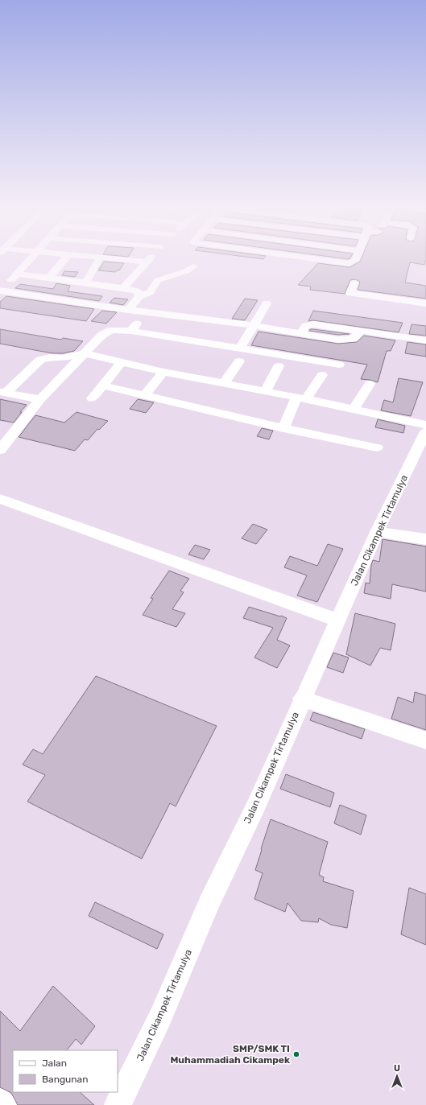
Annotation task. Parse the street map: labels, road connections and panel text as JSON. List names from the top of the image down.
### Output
{
  "streets": {
    "street": ["Jalan Cikampek Tirtamulya"]
  },
  "places": ["SMP/SMK TI Muhammadiah Cikampek"],
  "legend": ["Jalan", "Bangunan"],
  "north": "top"
}
